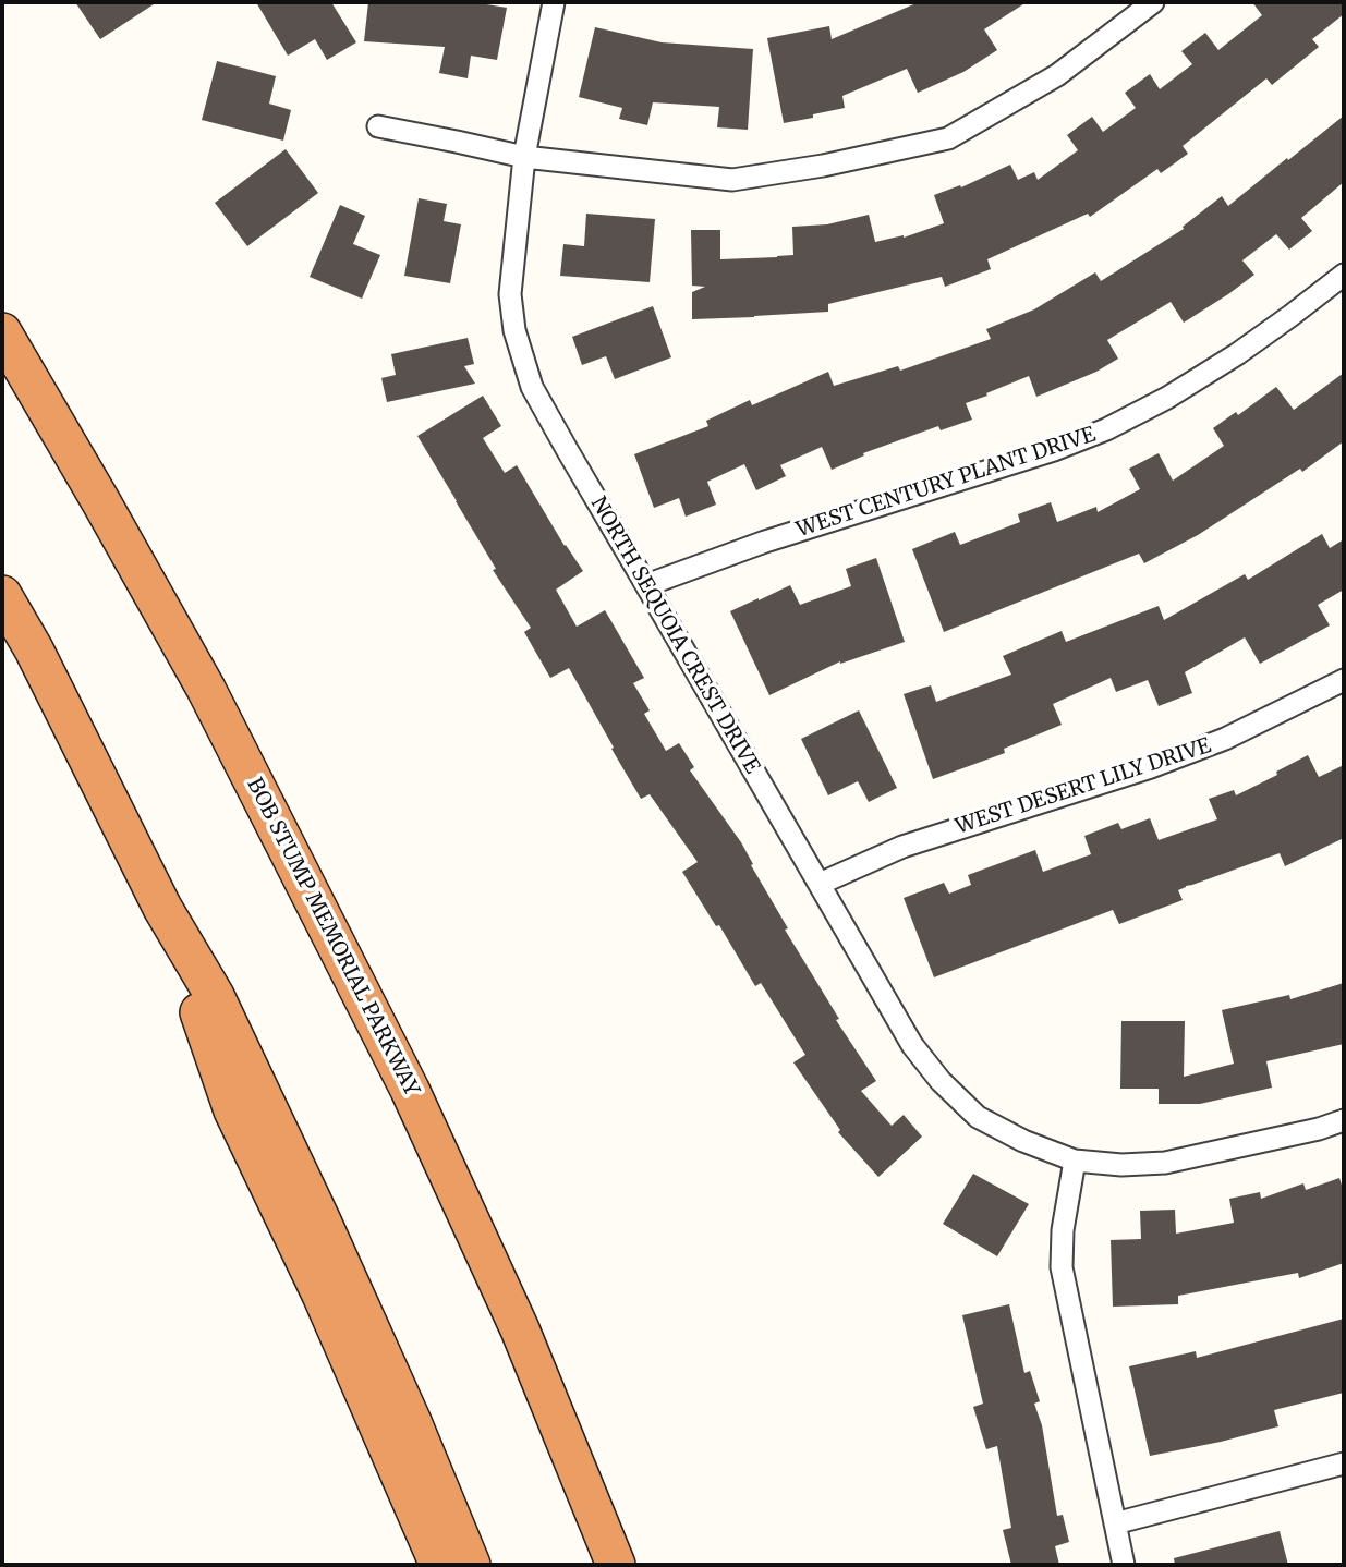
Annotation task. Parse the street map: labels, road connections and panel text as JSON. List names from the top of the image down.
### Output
{
  "streets": {
    "highway": ["BOB STUMP MEMORIAL PARKWAY"],
    "street": ["WEST CENTURY PLANT DRIVE", "NORTH SEQUOIA CREST DRIVE", "WEST DESERT LILY DRIVE"]
  },
  "crossings": [
    ["WEST CENTURY PLANT DRIVE", "NORTH SEQUOIA CREST DRIVE"],
    ["NORTH SEQUOIA CREST DRIVE", "WEST DESERT LILY DRIVE"]
  ]
}
